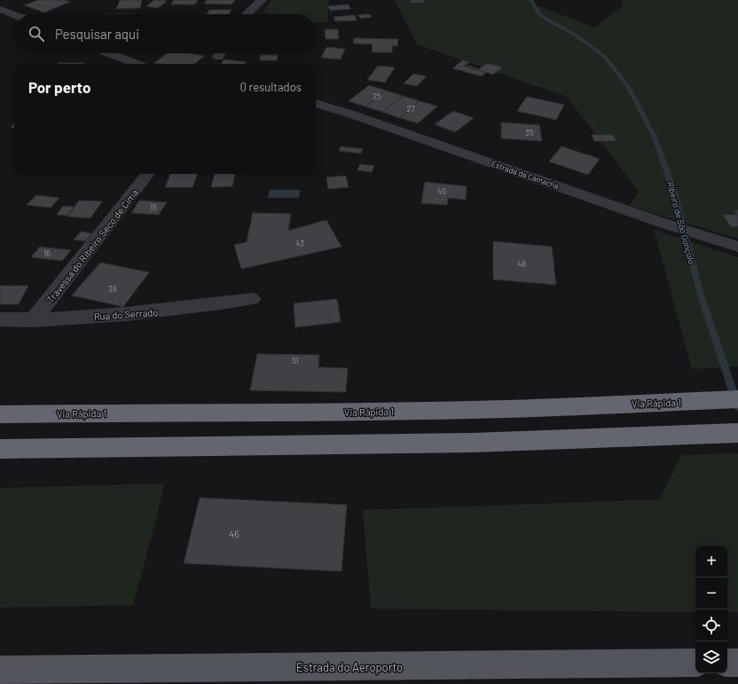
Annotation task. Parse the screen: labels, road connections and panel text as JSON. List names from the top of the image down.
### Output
{
  "streets": {
    "highway": ["Via Rápida 1"],
    "main road": ["Estrada do Aeroporto"],
    "street": ["Estrada da Camacha", "Travessa do Ribeiro Seco de Cima", "Rua do Serrado"]
  },
  "crossings": [
    ["Travessa do Ribeiro Seco de Cima", "Rua do Serrado"]
  ],
  "water": ["Ribeiro de São Gonçalo"],
  "house_numbers": [
    "25",
    "27",
    "35",
    "40",
    "15",
    "43",
    "16",
    "48",
    "39",
    "51",
    "46"
  ],
  "page": {
    "search": "Pesquisar aqui",
    "heading": ["Por perto", "0 resultados"],
    "map_buttons": ["+", "−"]
  }
}
